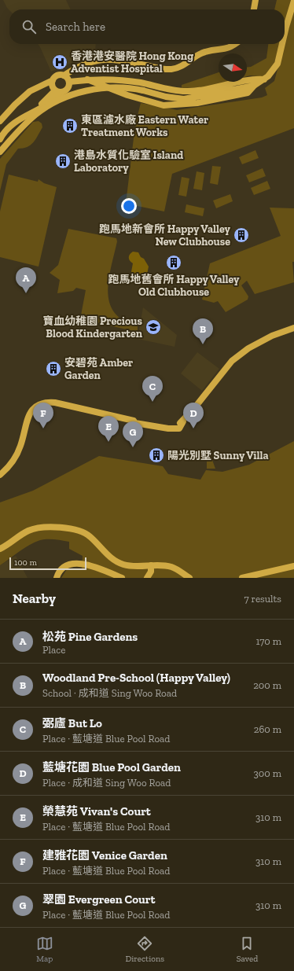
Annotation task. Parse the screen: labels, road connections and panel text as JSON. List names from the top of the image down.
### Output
{
  "places": {
    "hospital": ["香港港安醫院 Hong Kong Adventist Hospital"],
    "building": [
      "東區濾水廠 Eastern Water Treatment Works",
      "港島水質化驗室 Island Laboratory",
      "跑馬地新會所 Happy Valley New Clubhouse",
      "跑馬地舊會所 Happy Valley Old Clubhouse",
      "安碧苑 Amber Garden",
      "陽光別墅 Sunny Villa"
    ],
    "school or university": ["寶血幼稚園 Precious Blood Kindergarten"]
  },
  "scale_bar": "100 m",
  "north": "right",
  "page": {
    "search": "Search here",
    "pins": [
      "A",
      "B",
      "C",
      "D",
      "F",
      "E",
      "G"
    ],
    "scale": "100 m",
    "heading": ["Nearby", "7 results"],
    "list": [
      {
        "mark": "A",
        "name": "松苑 Pine Gardens",
        "note": "Place",
        "value": "170 m"
      },
      {
        "mark": "B",
        "name": "Woodland Pre-School (Happy Valley)",
        "note": "School · 成和道 Sing Woo Road",
        "value": "200 m"
      },
      {
        "mark": "C",
        "name": "弼廬 But Lo",
        "note": "Place · 藍塘道 Blue Pool Road",
        "value": "260 m"
      },
      {
        "mark": "D",
        "name": "藍塘花園 Blue Pool Garden",
        "note": "Place · 成和道 Sing Woo Road",
        "value": "300 m"
      },
      {
        "mark": "E",
        "name": "榮慧苑 Vivan's Court",
        "note": "Place · 藍塘道 Blue Pool Road",
        "value": "310 m"
      },
      {
        "mark": "F",
        "name": "建雅花園 Venice Garden",
        "note": "Place · 藍塘道 Blue Pool Road",
        "value": "310 m"
      },
      {
        "mark": "G",
        "name": "翠園 Evergreen Court",
        "note": "Place · 藍塘道 Blue Pool Road",
        "value": "310 m"
      }
    ],
    "nav": ["Map", "Directions", "Saved"]
  }
}
